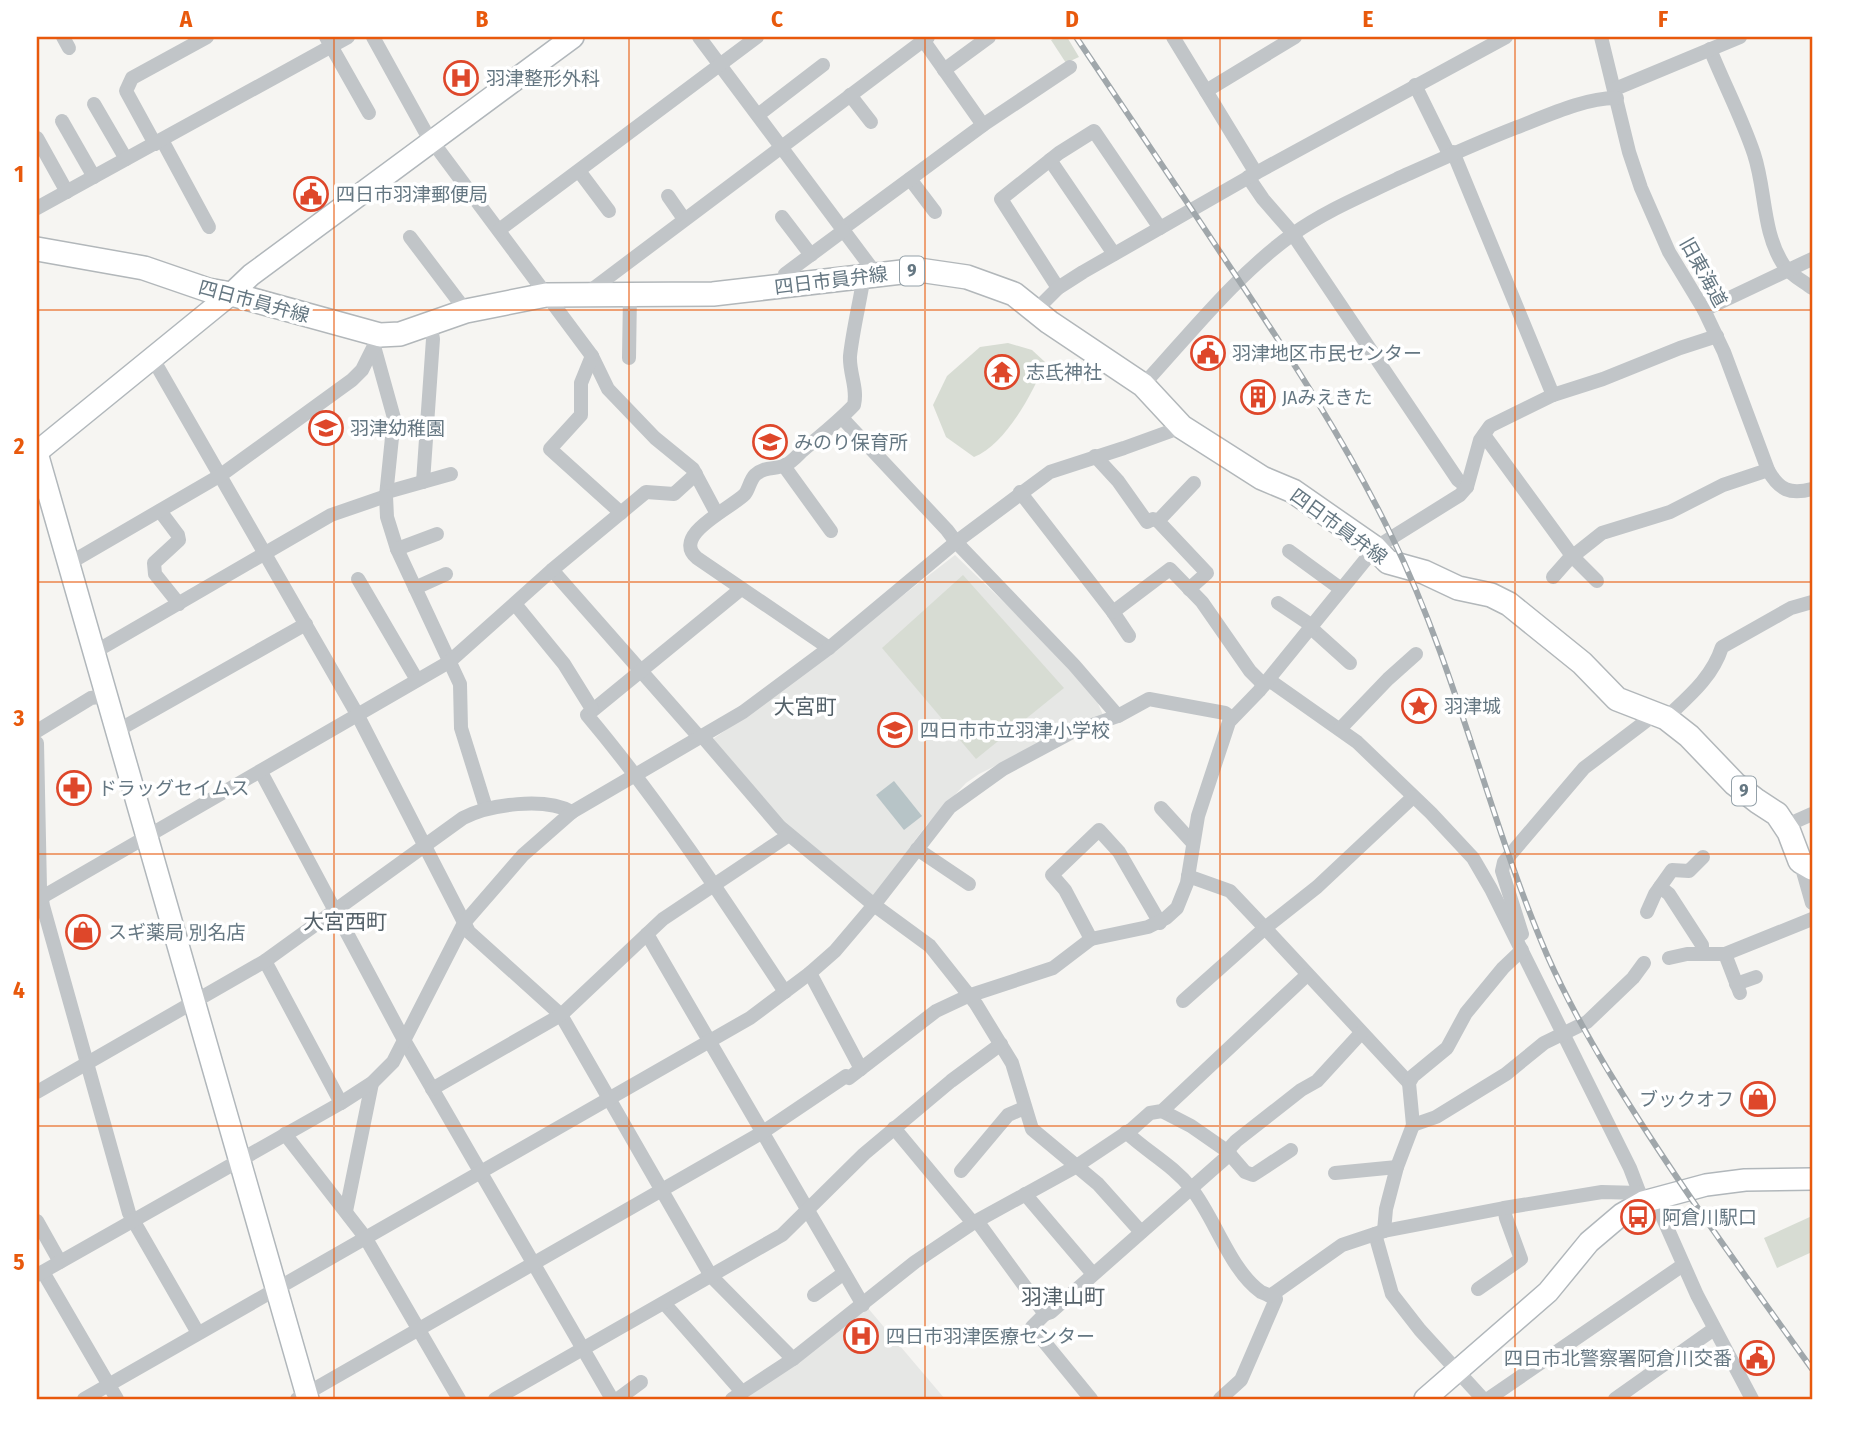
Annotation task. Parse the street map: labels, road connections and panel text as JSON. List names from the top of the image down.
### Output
{
  "streets": {
    "main road": ["9", "四日市員弁線"],
    "street": ["旧東海道"]
  },
  "districts": ["大宮町", "大宮西町", "羽津山町"],
  "places": {
    "hospital": ["羽津整形外科", "四日市羽津医療センター"],
    "public building": ["四日市羽津郵便局", "羽津地区市民センター", "四日市北警察署阿倉川交番"],
    "temple": ["志氐神社"],
    "building": ["JAみえきた"],
    "school or university": ["羽津幼稚園", "みのり保育所", "四日市市立羽津小学校"],
    "place": ["羽津城"],
    "pharmacy": ["ドラッグセイムス"],
    "shop": ["スギ薬局 別名店", "ブックオフ"],
    "bus stop": ["阿倉川駅口"]
  },
  "grid": {
    "columns": [
      "A",
      "B",
      "C",
      "D",
      "E",
      "F"
    ],
    "rows": [
      "1",
      "2",
      "3",
      "4",
      "5"
    ]
  }
}
